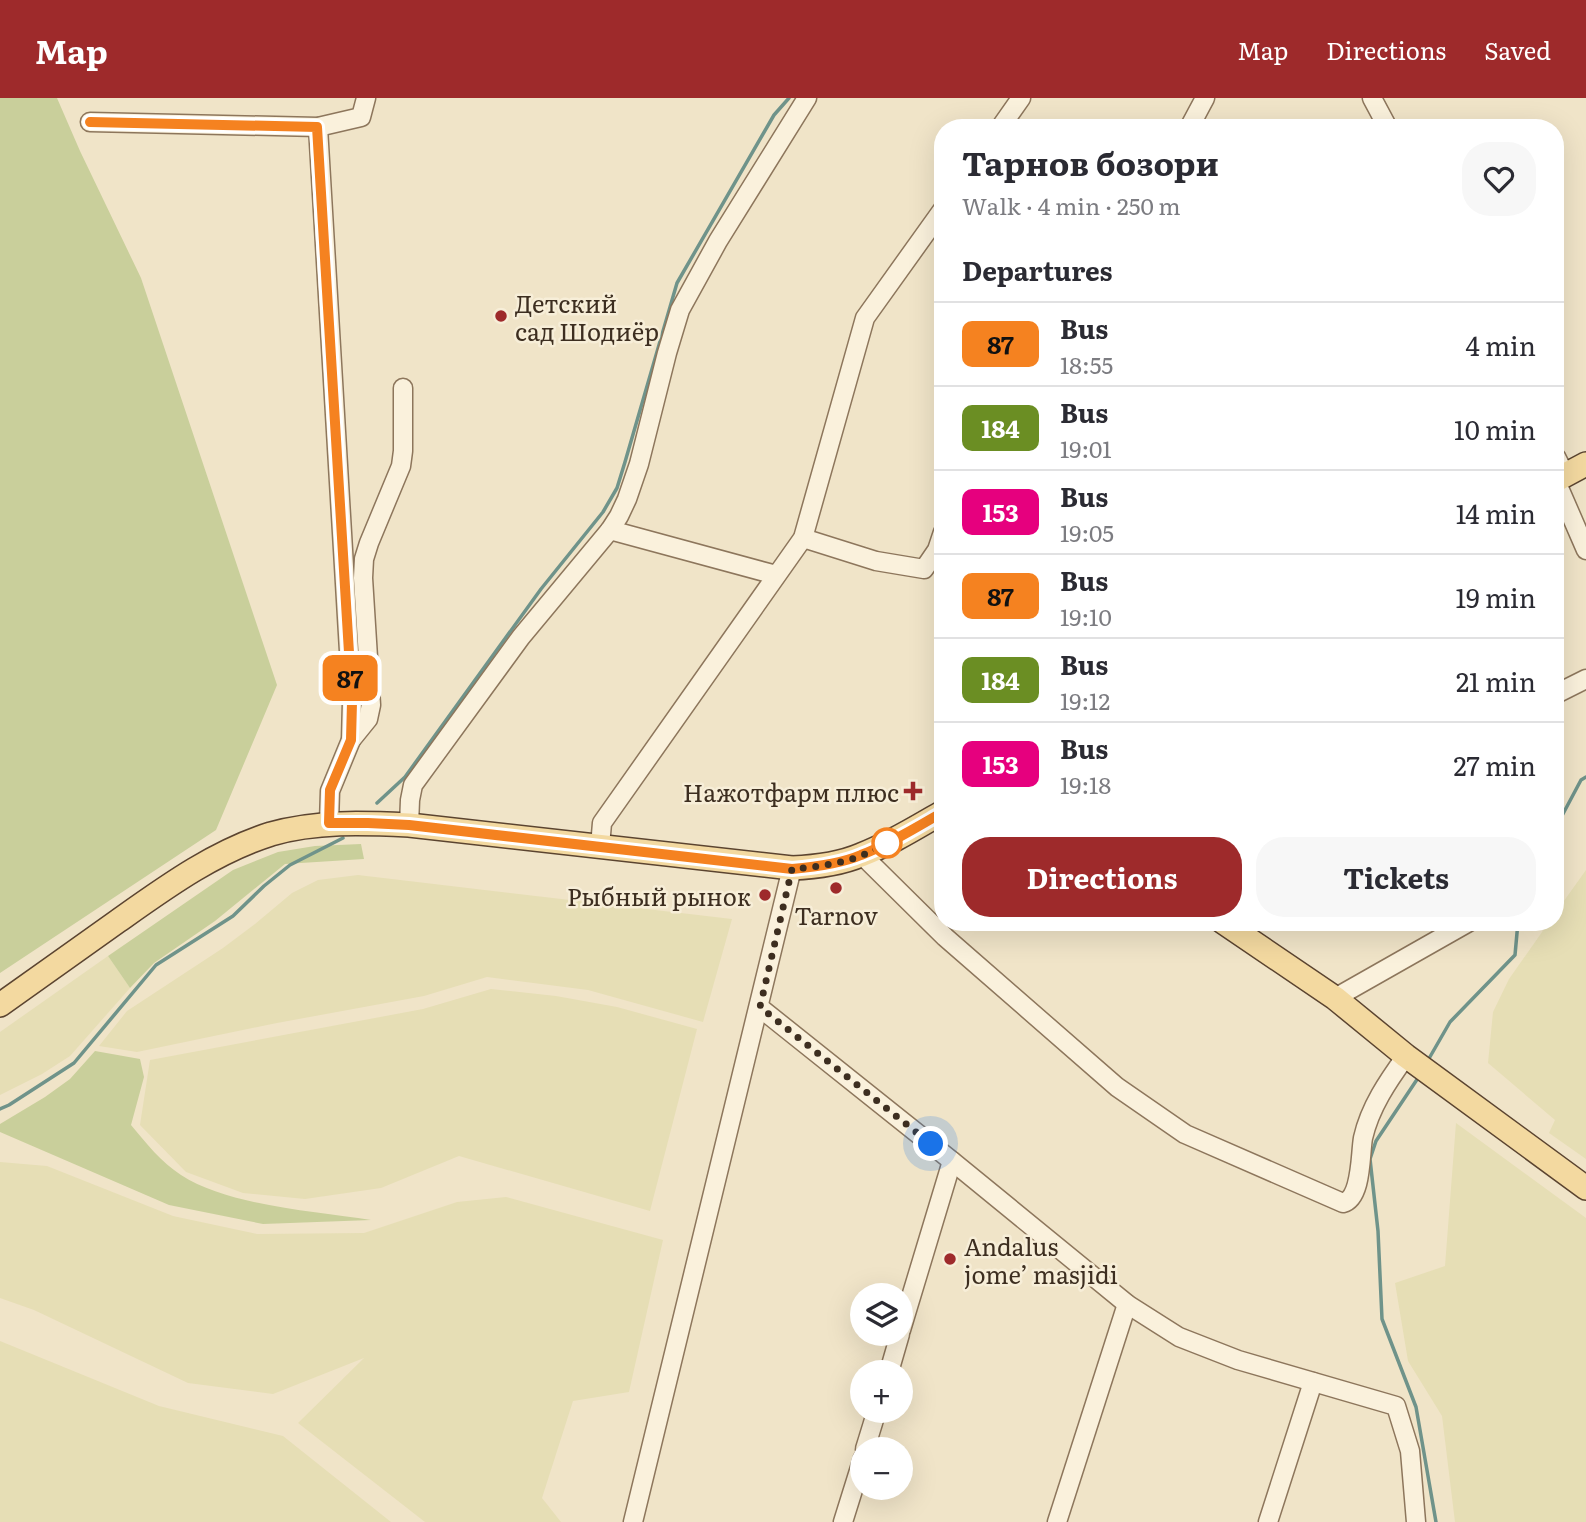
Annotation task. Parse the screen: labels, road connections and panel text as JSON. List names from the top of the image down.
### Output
{
  "places": {
    "other": [
      "Детский сад Шодиёр",
      "Tarnov",
      "Рыбный рынок",
      "Andalus jome’ masjidi"
    ],
    "health": ["Нажотфарм плюс"]
  },
  "lines": ["bus line 87"],
  "page": {
    "header": "Map",
    "nav": ["Map", "Directions", "Saved"],
    "on_map": "87",
    "heading": [
      ["Тарнов бозори", "Walk · 4 min · 250 m"],
      "Departures"
    ],
    "list": [
      {
        "mark": "87",
        "name": "Bus",
        "note": "18:55",
        "value": "4 min"
      },
      {
        "mark": "184",
        "name": "Bus",
        "note": "19:01",
        "value": "10 min"
      },
      {
        "mark": "153",
        "name": "Bus",
        "note": "19:05",
        "value": "14 min"
      },
      {
        "mark": "87",
        "name": "Bus",
        "note": "19:10",
        "value": "19 min"
      },
      {
        "mark": "184",
        "name": "Bus",
        "note": "19:12",
        "value": "21 min"
      },
      {
        "mark": "153",
        "name": "Bus",
        "note": "19:18",
        "value": "27 min"
      }
    ],
    "buttons": ["Directions", "Tickets"],
    "map_buttons": ["+", "−"]
  }
}
